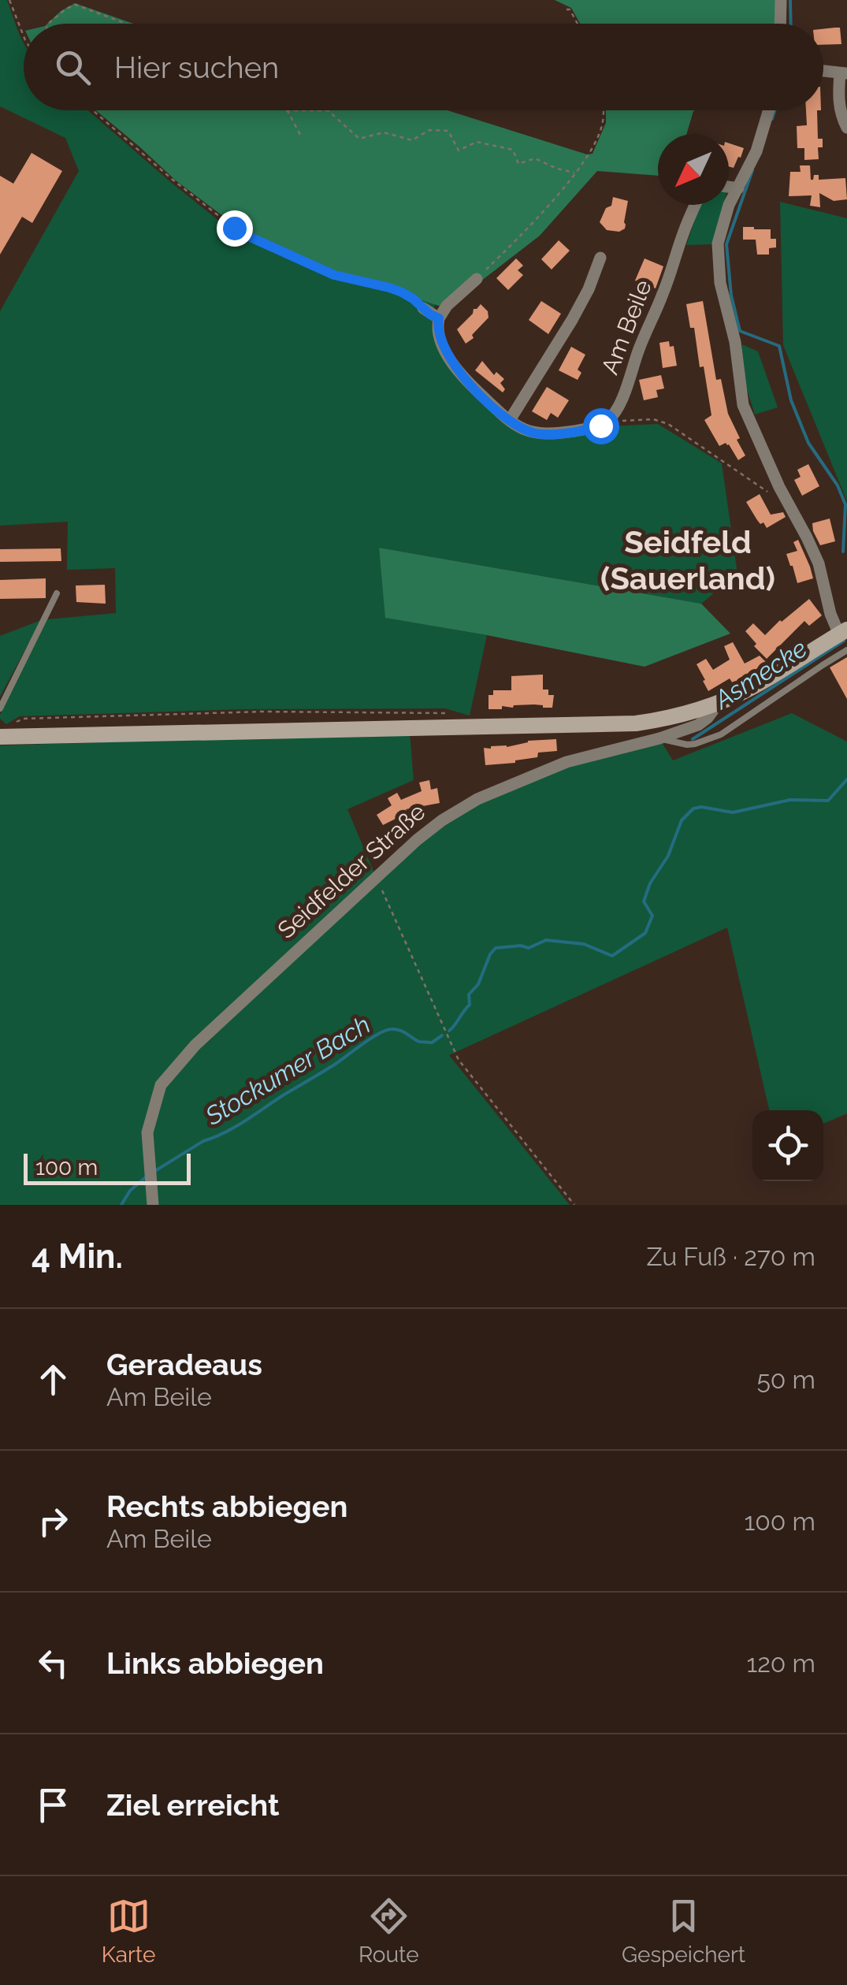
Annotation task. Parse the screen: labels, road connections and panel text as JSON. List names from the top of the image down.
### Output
{
  "streets": {
    "main road": ["Seidfelder Straße"],
    "street": ["Am Beile"]
  },
  "districts": ["Seidfeld (Sauerland)"],
  "water": ["Asmecke", "Stockumer Bach"],
  "scale_bar": "100 m",
  "north": "bottom left",
  "page": {
    "search": "Hier suchen",
    "scale": "100 m",
    "heading": ["4 Min.", "Zu Fuß · 270 m"],
    "list": [
      ["Geradeaus", "Am Beile", "50 m"],
      ["Rechts abbiegen", "Am Beile", "100 m"],
      ["Links abbiegen", "120 m"],
      "Ziel erreicht"
    ],
    "nav": ["Karte", "Route", "Gespeichert"]
  }
}
